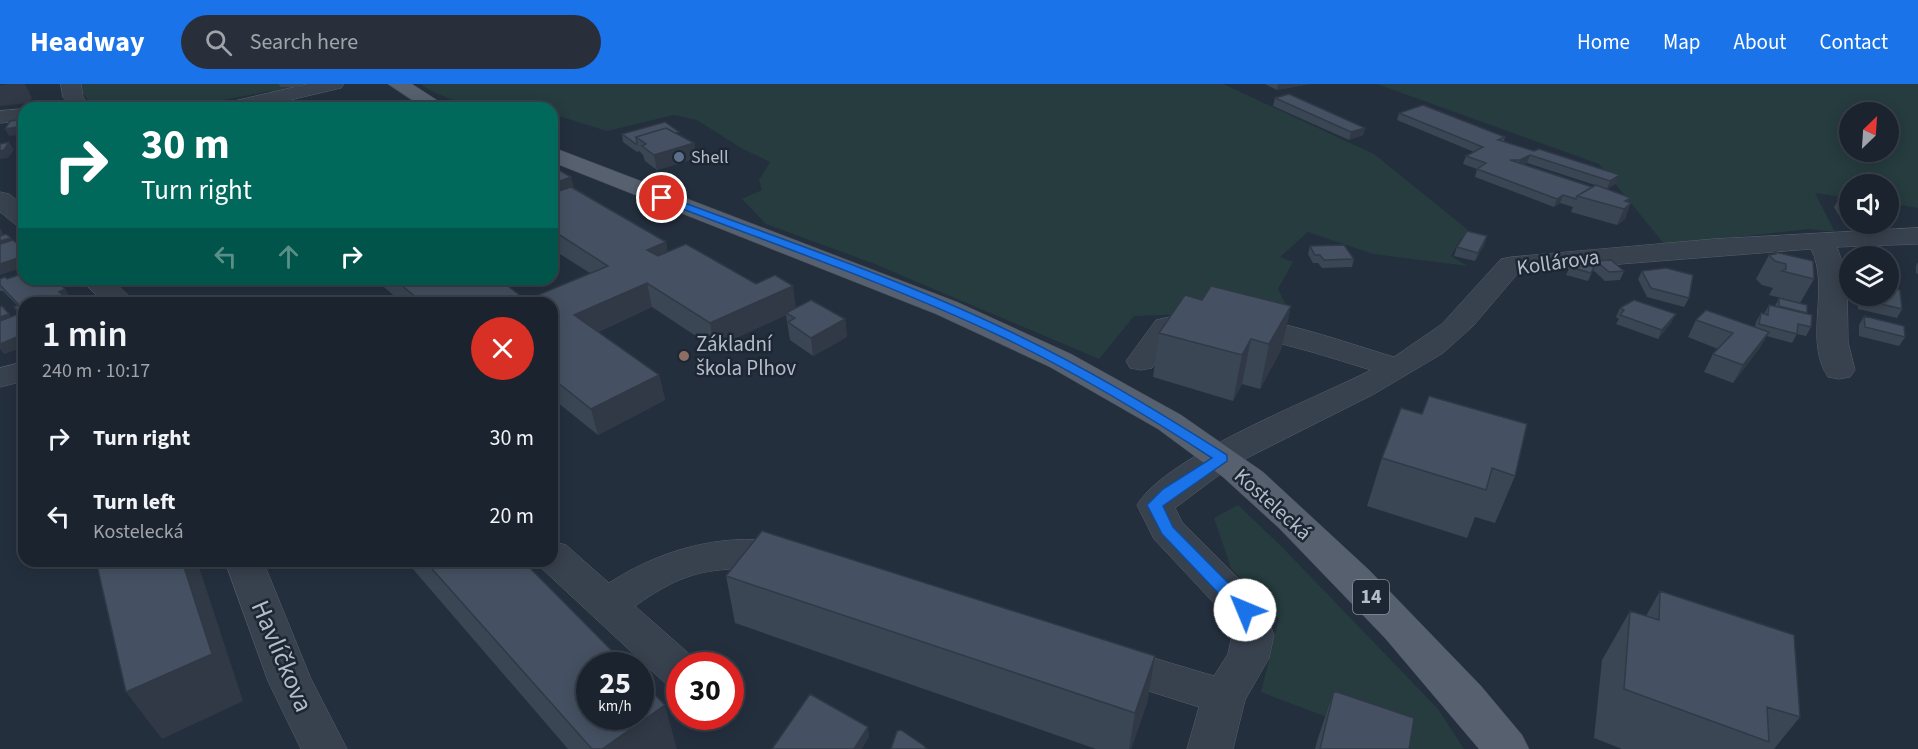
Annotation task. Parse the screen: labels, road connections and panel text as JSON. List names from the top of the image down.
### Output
{
  "streets": {
    "main road": ["Kostelecká", "14"],
    "street": ["Kollárova", "Havlíčkova"]
  },
  "crossings": [
    ["Kollárova", "Kostelecká"]
  ],
  "places": ["Shell", "Základní škola Plhov"],
  "north": "top right",
  "page": {
    "header": "Headway",
    "search": "Search here",
    "nav": [
      "Home",
      "Map",
      "About",
      "Contact"
    ],
    "turn": ["30 m", "Turn right"],
    "heading": ["1 min", "240 m · 10:17"],
    "list": [
      {
        "name": "Turn right",
        "value": "30 m"
      },
      {
        "name": "Turn left",
        "note": "Kostelecká",
        "value": "20 m"
      }
    ],
    "speed": "25 km/h",
    "limit": "30"
  }
}
